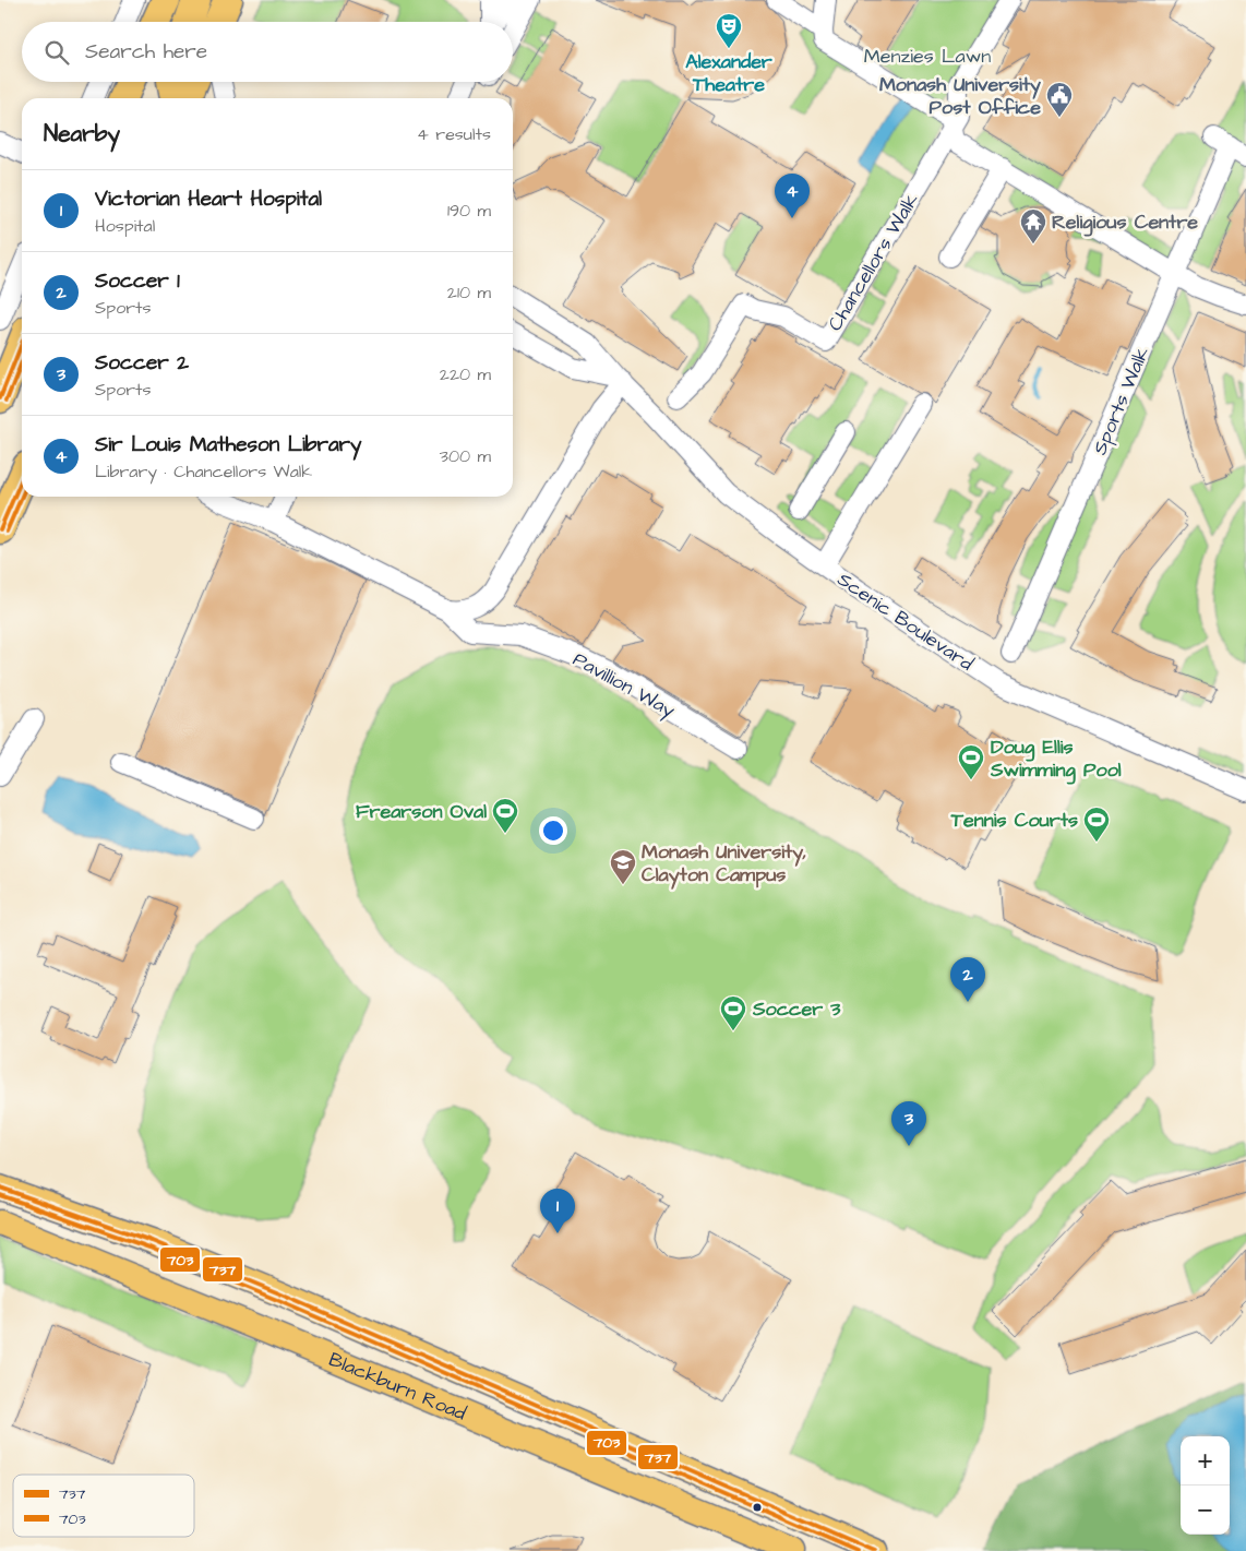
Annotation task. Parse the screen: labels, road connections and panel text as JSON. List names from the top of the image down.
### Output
{
  "streets": {
    "main road": ["Blackburn Road"],
    "street": [
      "Chancellors Walk",
      "Sports Walk",
      "Scenic Boulevard",
      "Pavillion Way"
    ]
  },
  "parks": ["Menzies Lawn"],
  "places": {
    "theatre": ["Alexander Theatre"],
    "public building": ["Monash University Post Office"],
    "temple": ["Religious Centre"],
    "sports": [
      "Doug Ellis Swimming Pool",
      "Frearson Oval",
      "Tennis Courts",
      "Soccer 3"
    ],
    "school or university": ["Monash University, Clayton Campus"]
  },
  "lines": ["transit line 737", "transit line 703"],
  "legend": ["737", "703"],
  "page": {
    "search": "Search here",
    "heading": ["Nearby", "4 results"],
    "list": [
      {
        "mark": "1",
        "name": "Victorian Heart Hospital",
        "note": "Hospital",
        "value": "190 m"
      },
      {
        "mark": "2",
        "name": "Soccer 1",
        "note": "Sports",
        "value": "210 m"
      },
      {
        "mark": "3",
        "name": "Soccer 2",
        "note": "Sports",
        "value": "220 m"
      },
      {
        "mark": "4",
        "name": "Sir Louis Matheson Library",
        "note": "Library · Chancellors Walk",
        "value": "300 m"
      }
    ],
    "pins": [
      "4",
      "2",
      "3",
      "1"
    ],
    "map_buttons": ["+", "−"]
  }
}
